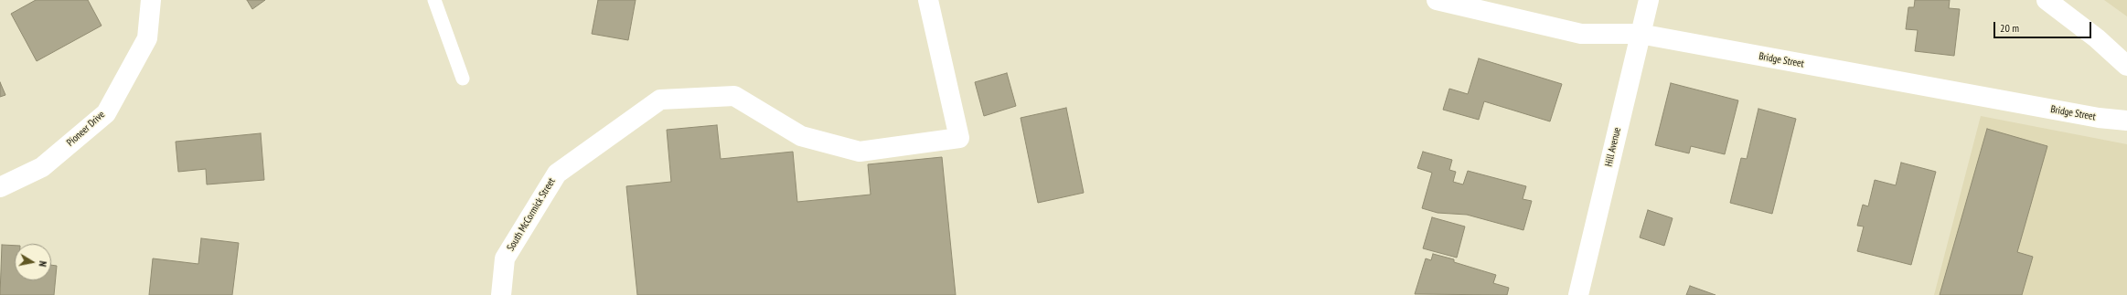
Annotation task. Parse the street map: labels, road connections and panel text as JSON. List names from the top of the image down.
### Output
{
  "streets": {
    "street": [
      "Bridge Street",
      "Pioneer Drive",
      "Hill Avenue",
      "South McCormick Street"
    ]
  },
  "crossings": [
    ["Bridge Street", "Hill Avenue"]
  ],
  "scale_bar": "20 m",
  "north": "right"
}
